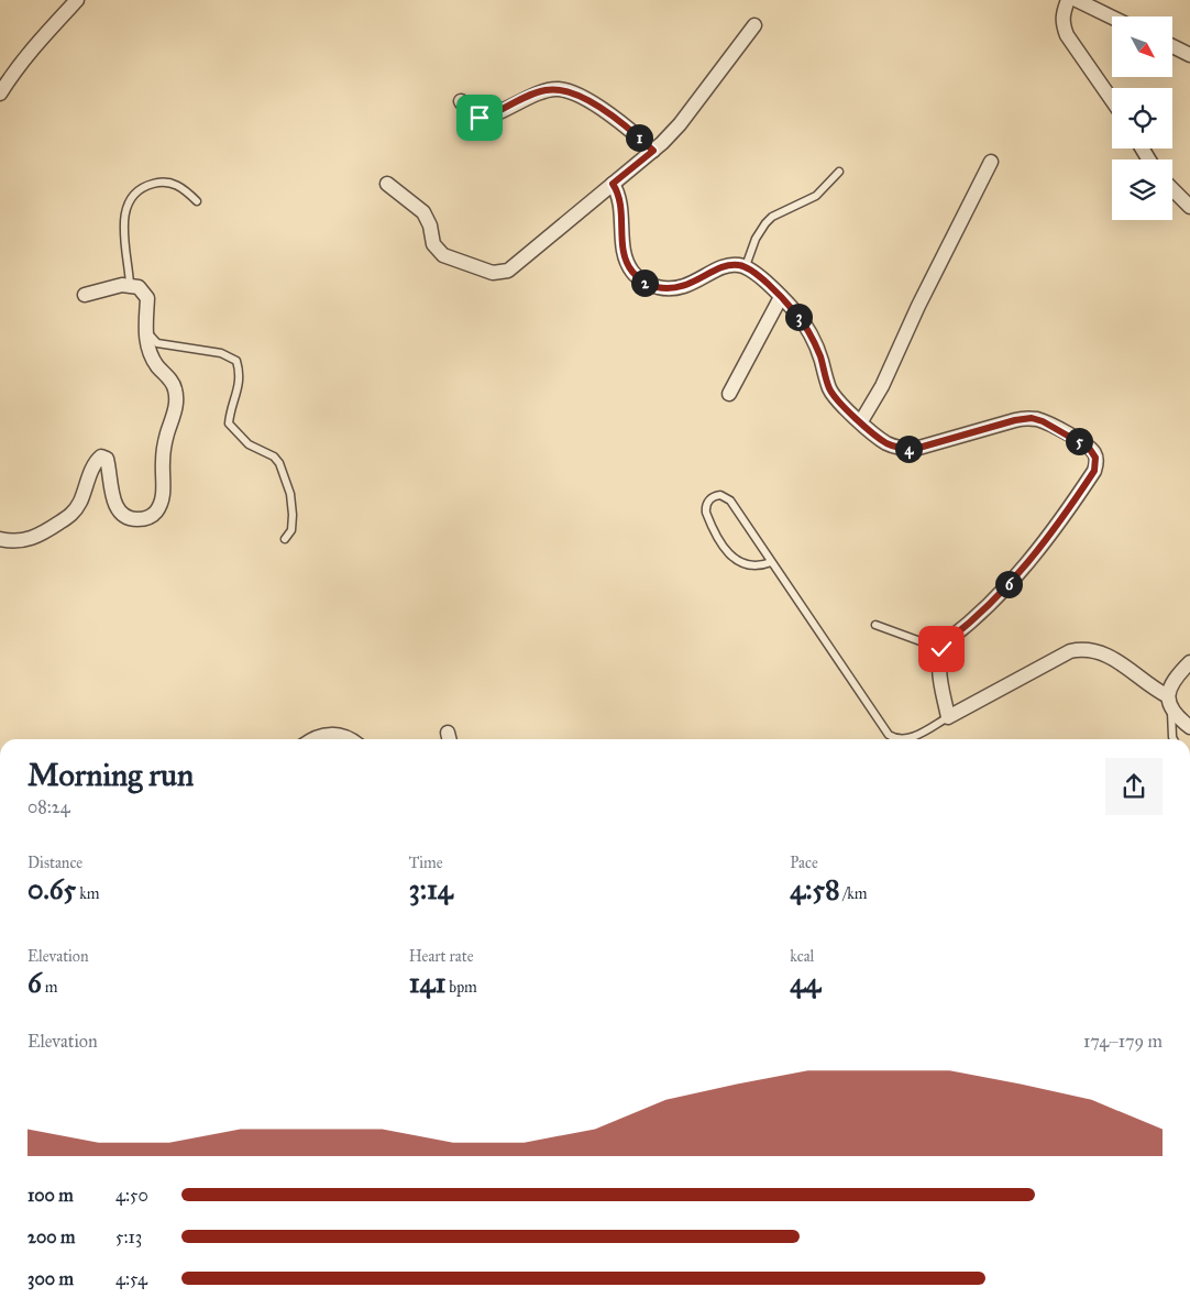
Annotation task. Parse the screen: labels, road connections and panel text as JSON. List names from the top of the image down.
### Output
{
  "north": "bottom right",
  "page": {
    "pins": [
      "1",
      "2",
      "3",
      "5",
      "4",
      "6"
    ],
    "heading": ["Morning run", "08:24"],
    "stats": [
      ["Distance", "0.65 km"],
      ["Time", "3:14"],
      ["Pace", "4:58 /km"],
      ["Elevation", "6 m"],
      ["Heart rate", "141 bpm"],
      ["kcal", "44"]
    ],
    "chart": ["Elevation", "174–179 m"],
    "list": [
      {
        "name": "100 m",
        "note": "4:50"
      },
      {
        "name": "200 m",
        "note": "5:13"
      },
      {
        "name": "300 m",
        "note": "4:54"
      }
    ]
  }
}
